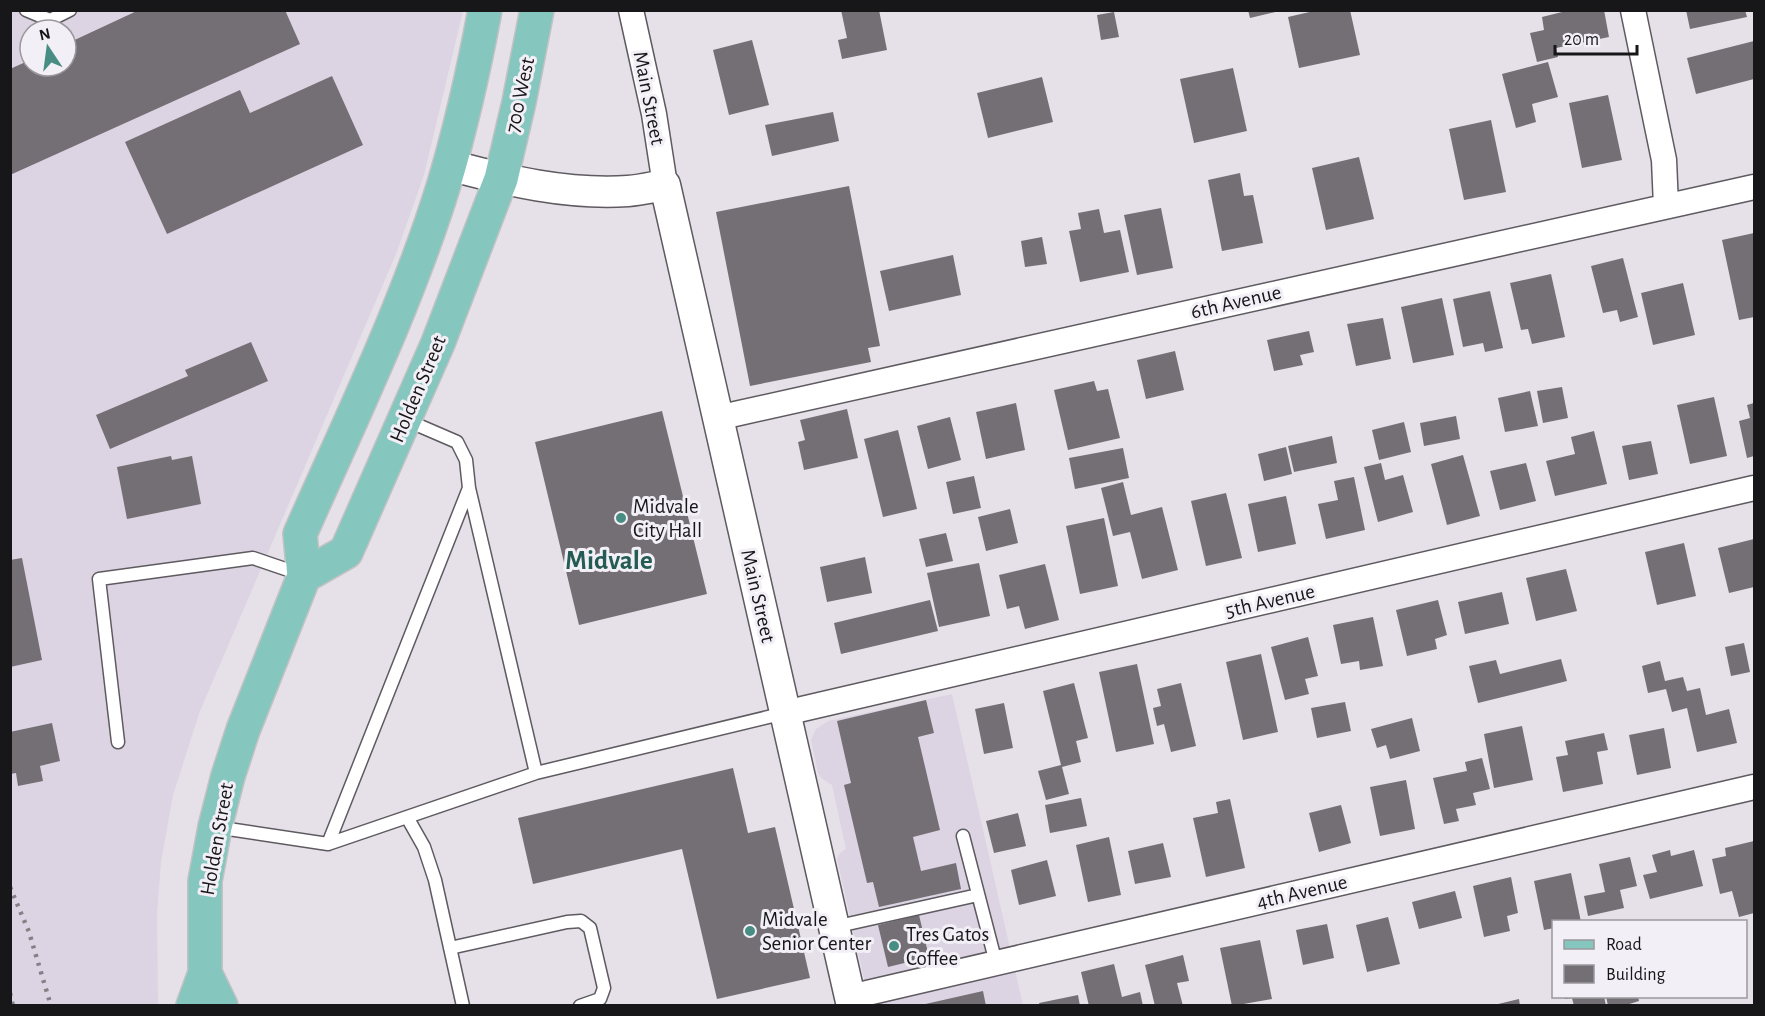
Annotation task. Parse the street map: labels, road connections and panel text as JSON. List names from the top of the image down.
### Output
{
  "streets": {
    "main road": ["700 West", "Holden Street"],
    "street": [
      "Main Street",
      "6th Avenue",
      "5th Avenue",
      "4th Avenue"
    ]
  },
  "crossings": [
    ["700 West", "Holden Street"],
    ["Main Street", "6th Avenue"],
    ["Main Street", "5th Avenue"],
    ["Main Street", "4th Avenue"]
  ],
  "districts": ["Midvale"],
  "places": ["Midvale City Hall", "Midvale Senior Center", "Tres Gatos Coffee"],
  "legend": ["Road", "Building"],
  "scale_bar": "20 m",
  "north": "top"
}
